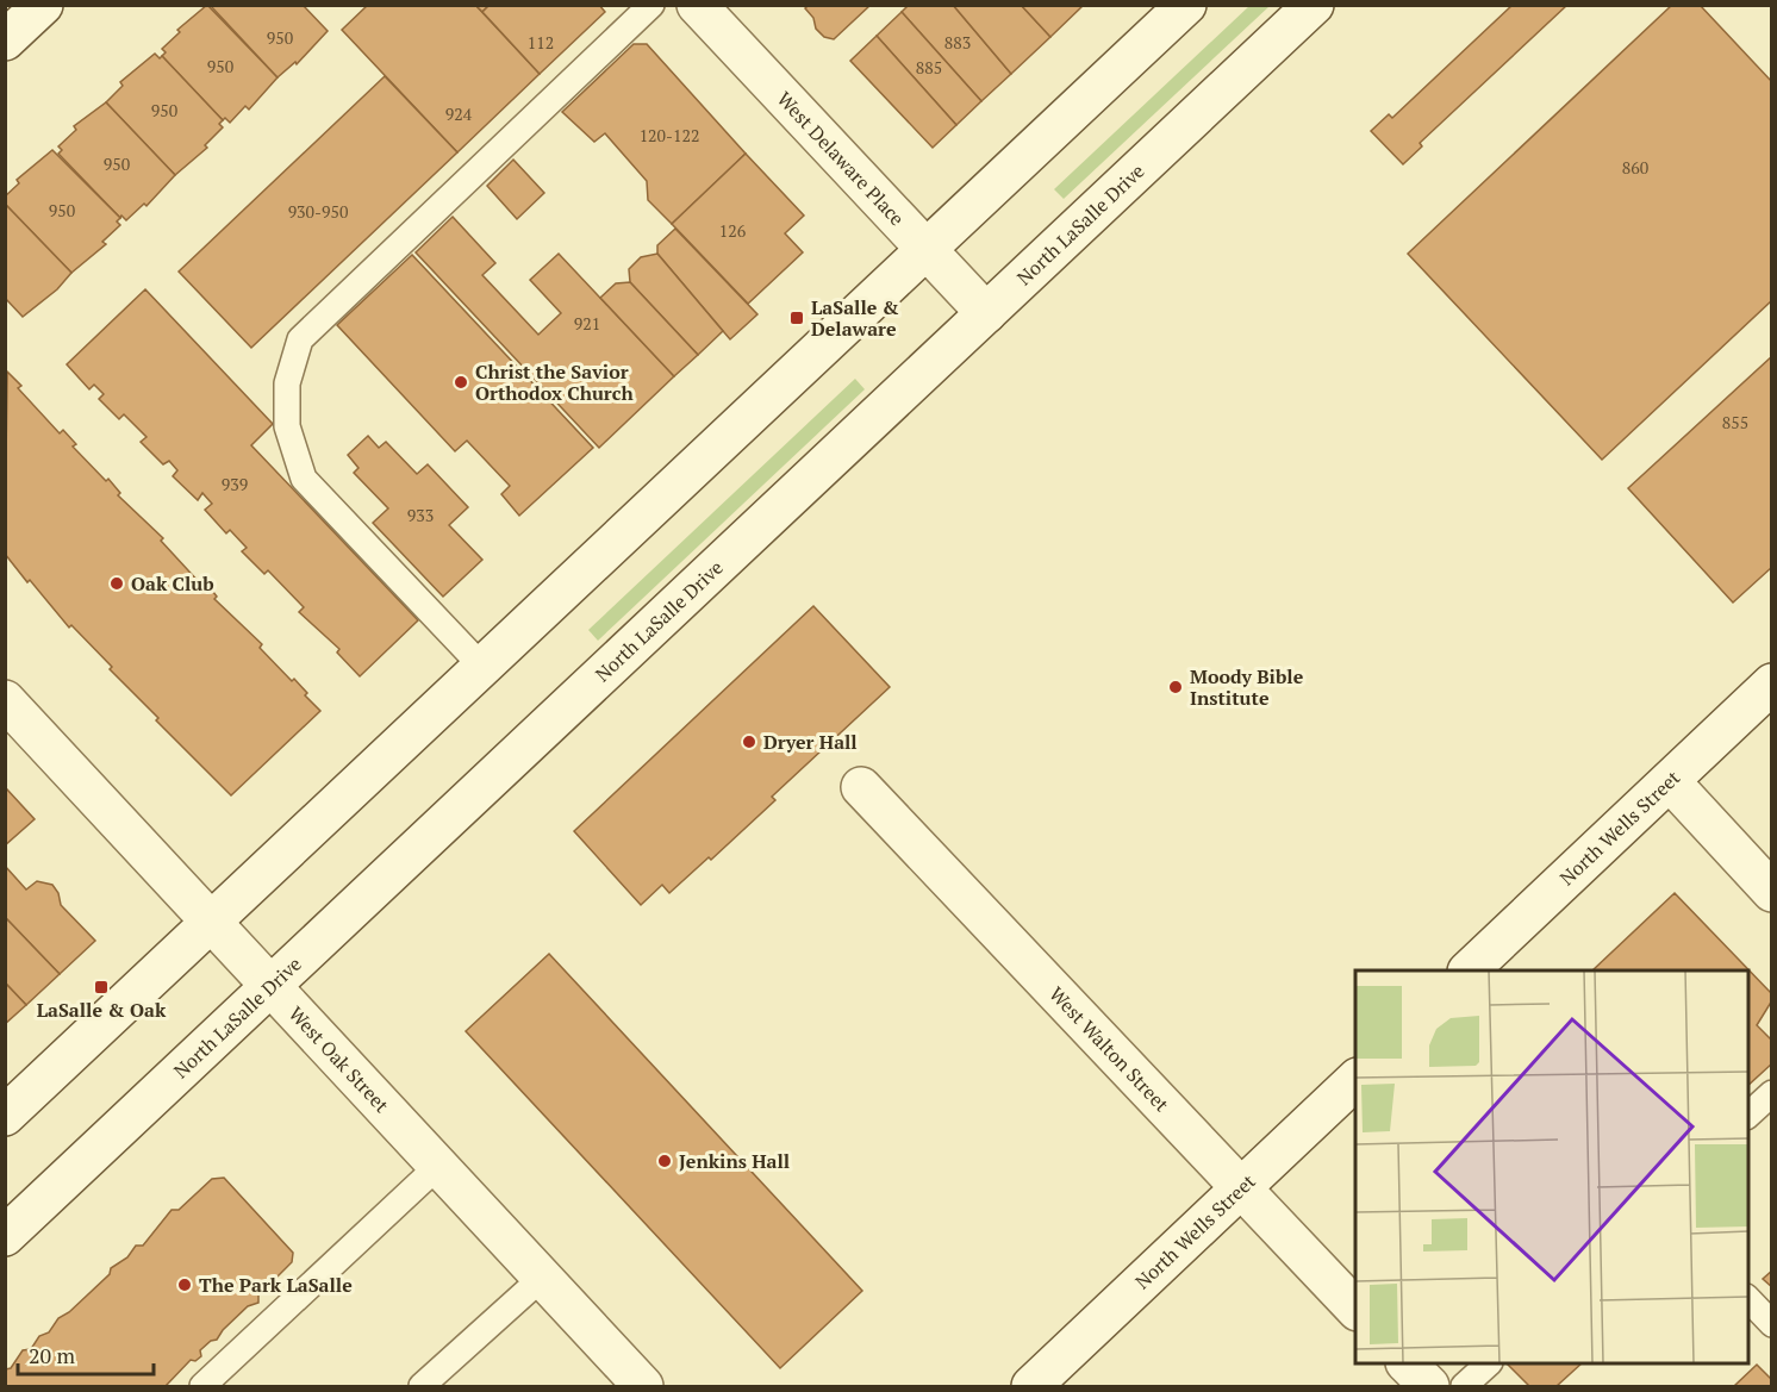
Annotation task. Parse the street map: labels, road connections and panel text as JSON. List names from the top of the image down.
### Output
{
  "streets": {
    "main road": [
      "West Delaware Place",
      "North LaSalle Drive",
      "North Wells Street",
      "West Walton Street",
      "West Oak Street"
    ]
  },
  "crossings": [
    ["West Delaware Place", "North LaSalle Drive"],
    ["North LaSalle Drive", "West Oak Street"],
    ["North Wells Street", "West Walton Street"]
  ],
  "places": {
    "transit": ["LaSalle & Delaware", "LaSalle & Oak"],
    "other": [
      "Christ the Savior Orthodox Church",
      "Oak Club",
      "Moody Bible Institute",
      "Dryer Hall",
      "Jenkins Hall",
      "The Park LaSalle"
    ]
  },
  "house_numbers": [
    "950",
    "112",
    "883",
    "950",
    "885",
    "950",
    "924",
    "120-122",
    "950",
    "860",
    "950",
    "930-950",
    "126",
    "921",
    "855",
    "939",
    "933"
  ],
  "scale_bar": "20 m"
}
